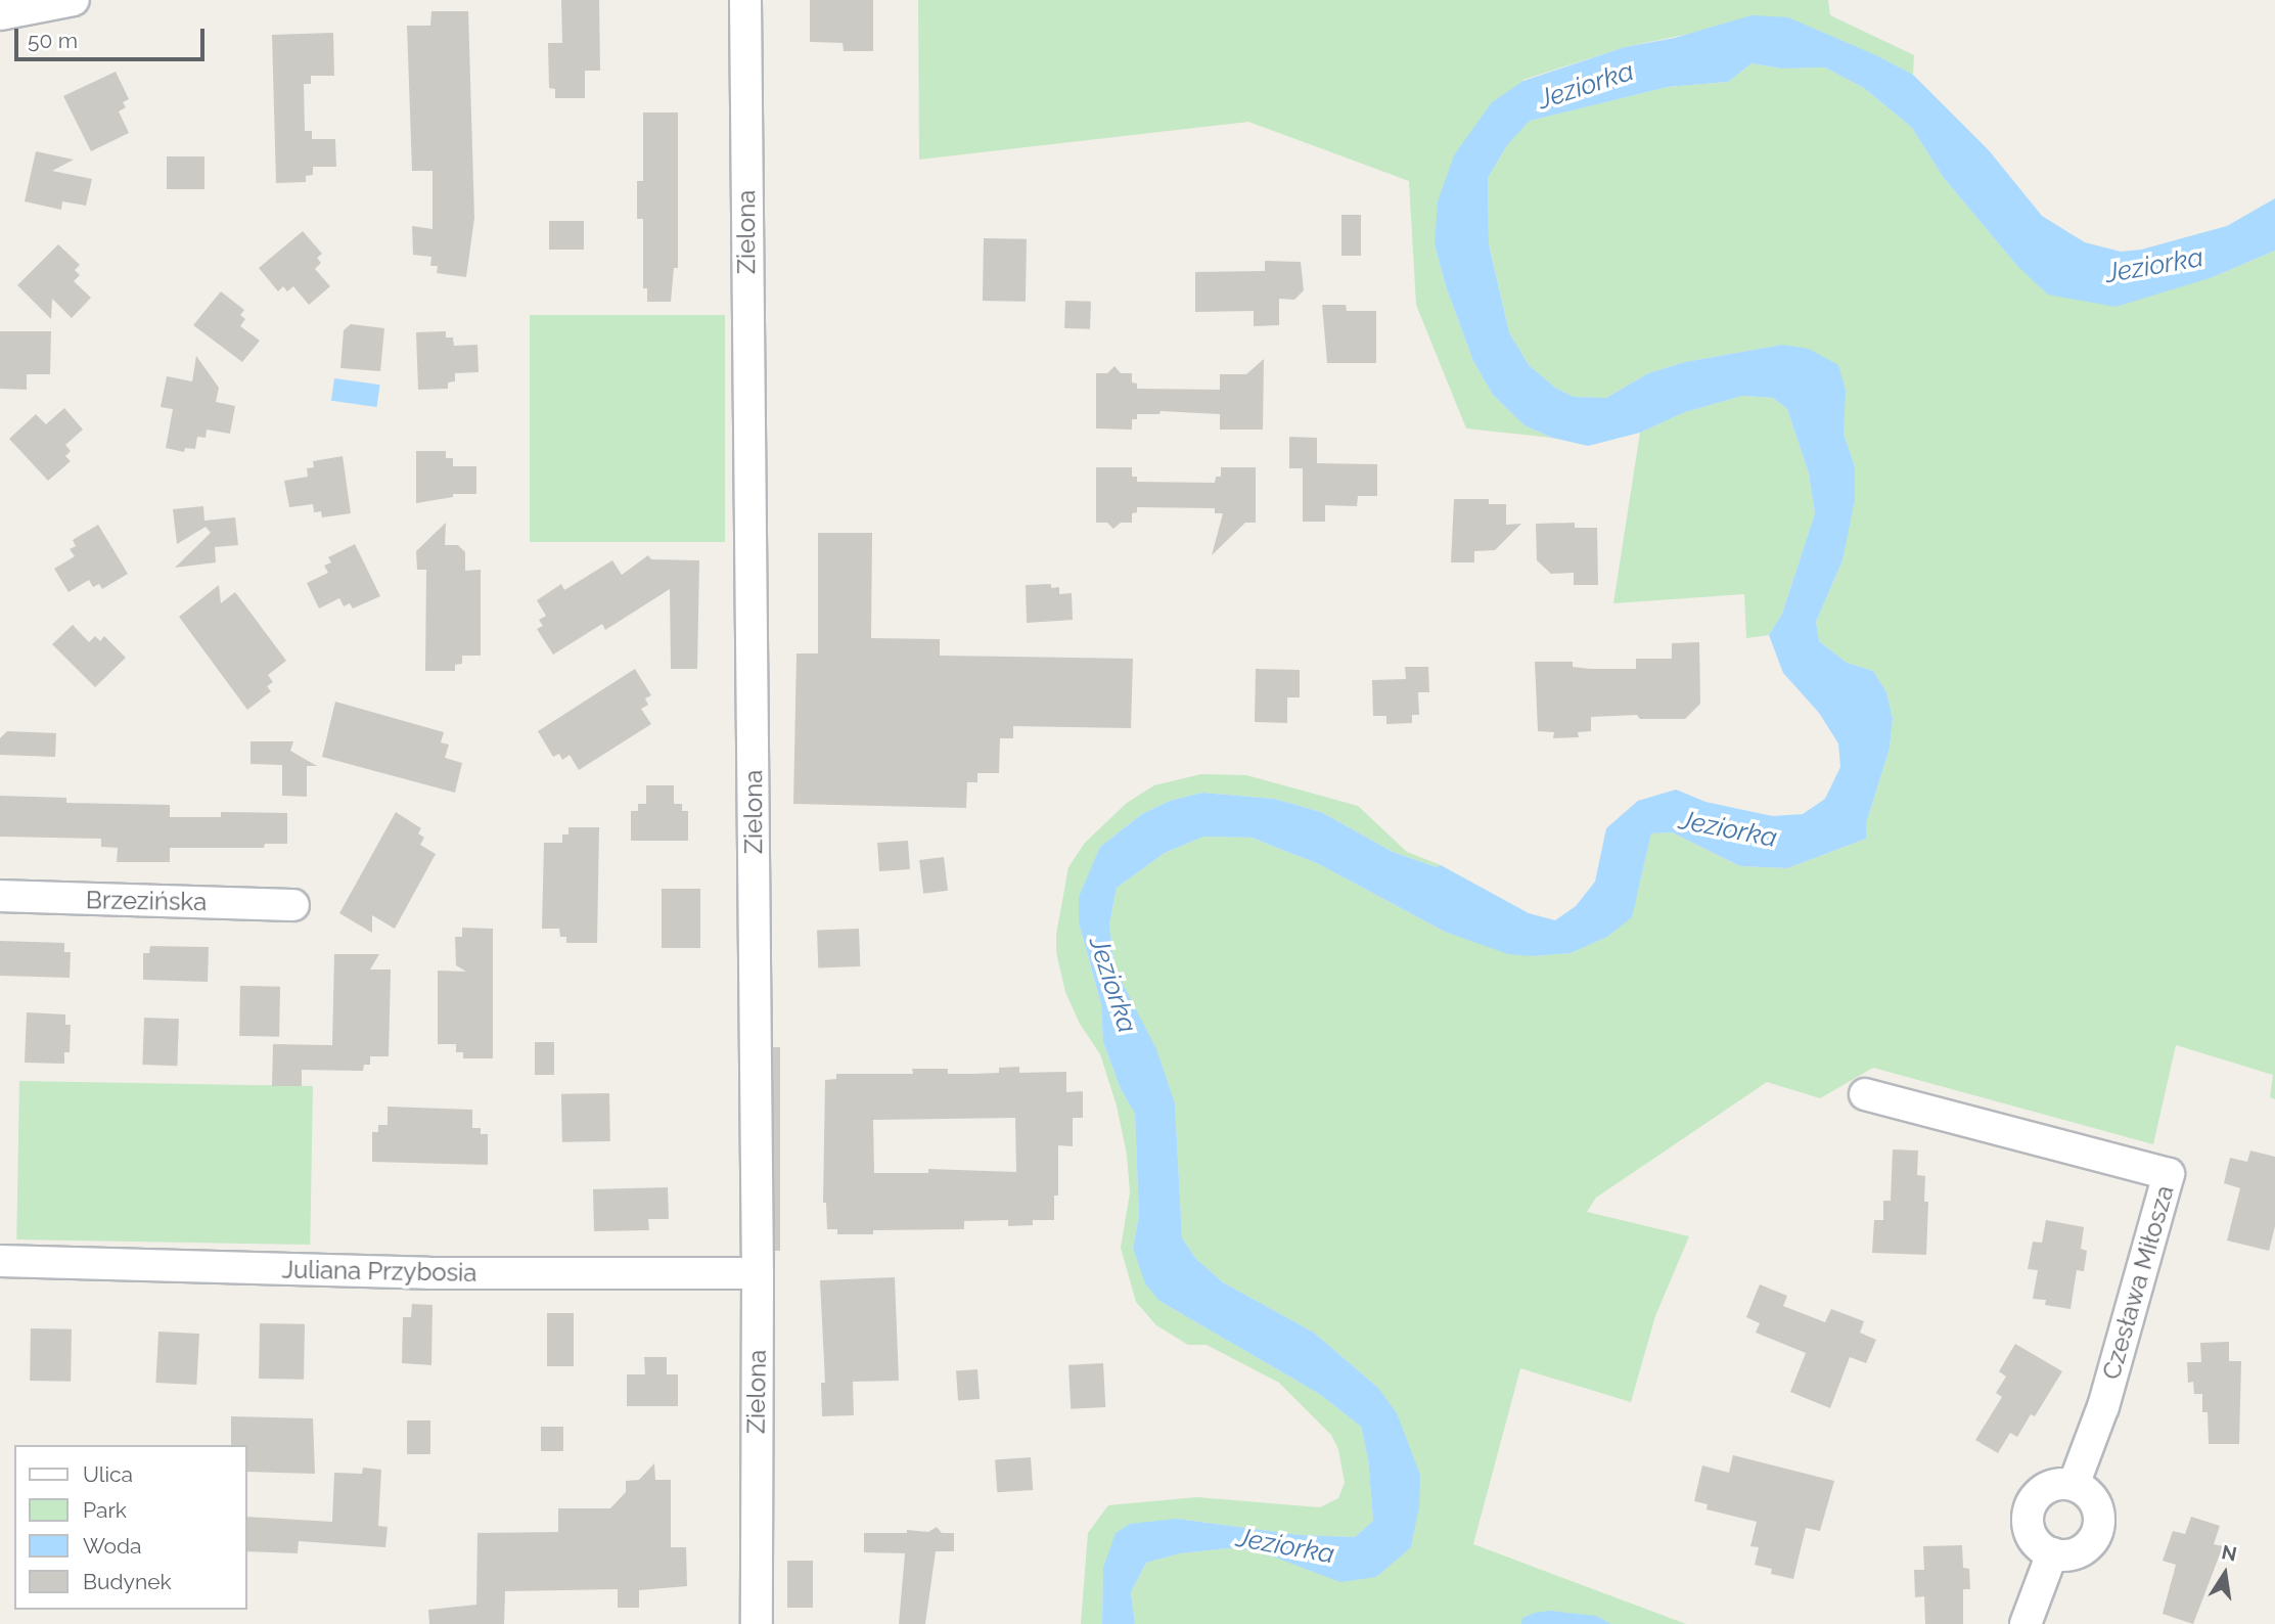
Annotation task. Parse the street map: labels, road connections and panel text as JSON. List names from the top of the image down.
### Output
{
  "streets": {
    "street": [
      "Zielona",
      "Brzezińska",
      "Juliana Przybosia",
      "Czesława Miłosza"
    ]
  },
  "crossings": [
    ["Zielona", "Juliana Przybosia"]
  ],
  "water": ["Jeziorka"],
  "legend": [
    "Ulica",
    "Park",
    "Woda",
    "Budynek"
  ],
  "scale_bar": "50 m",
  "north": "top"
}
